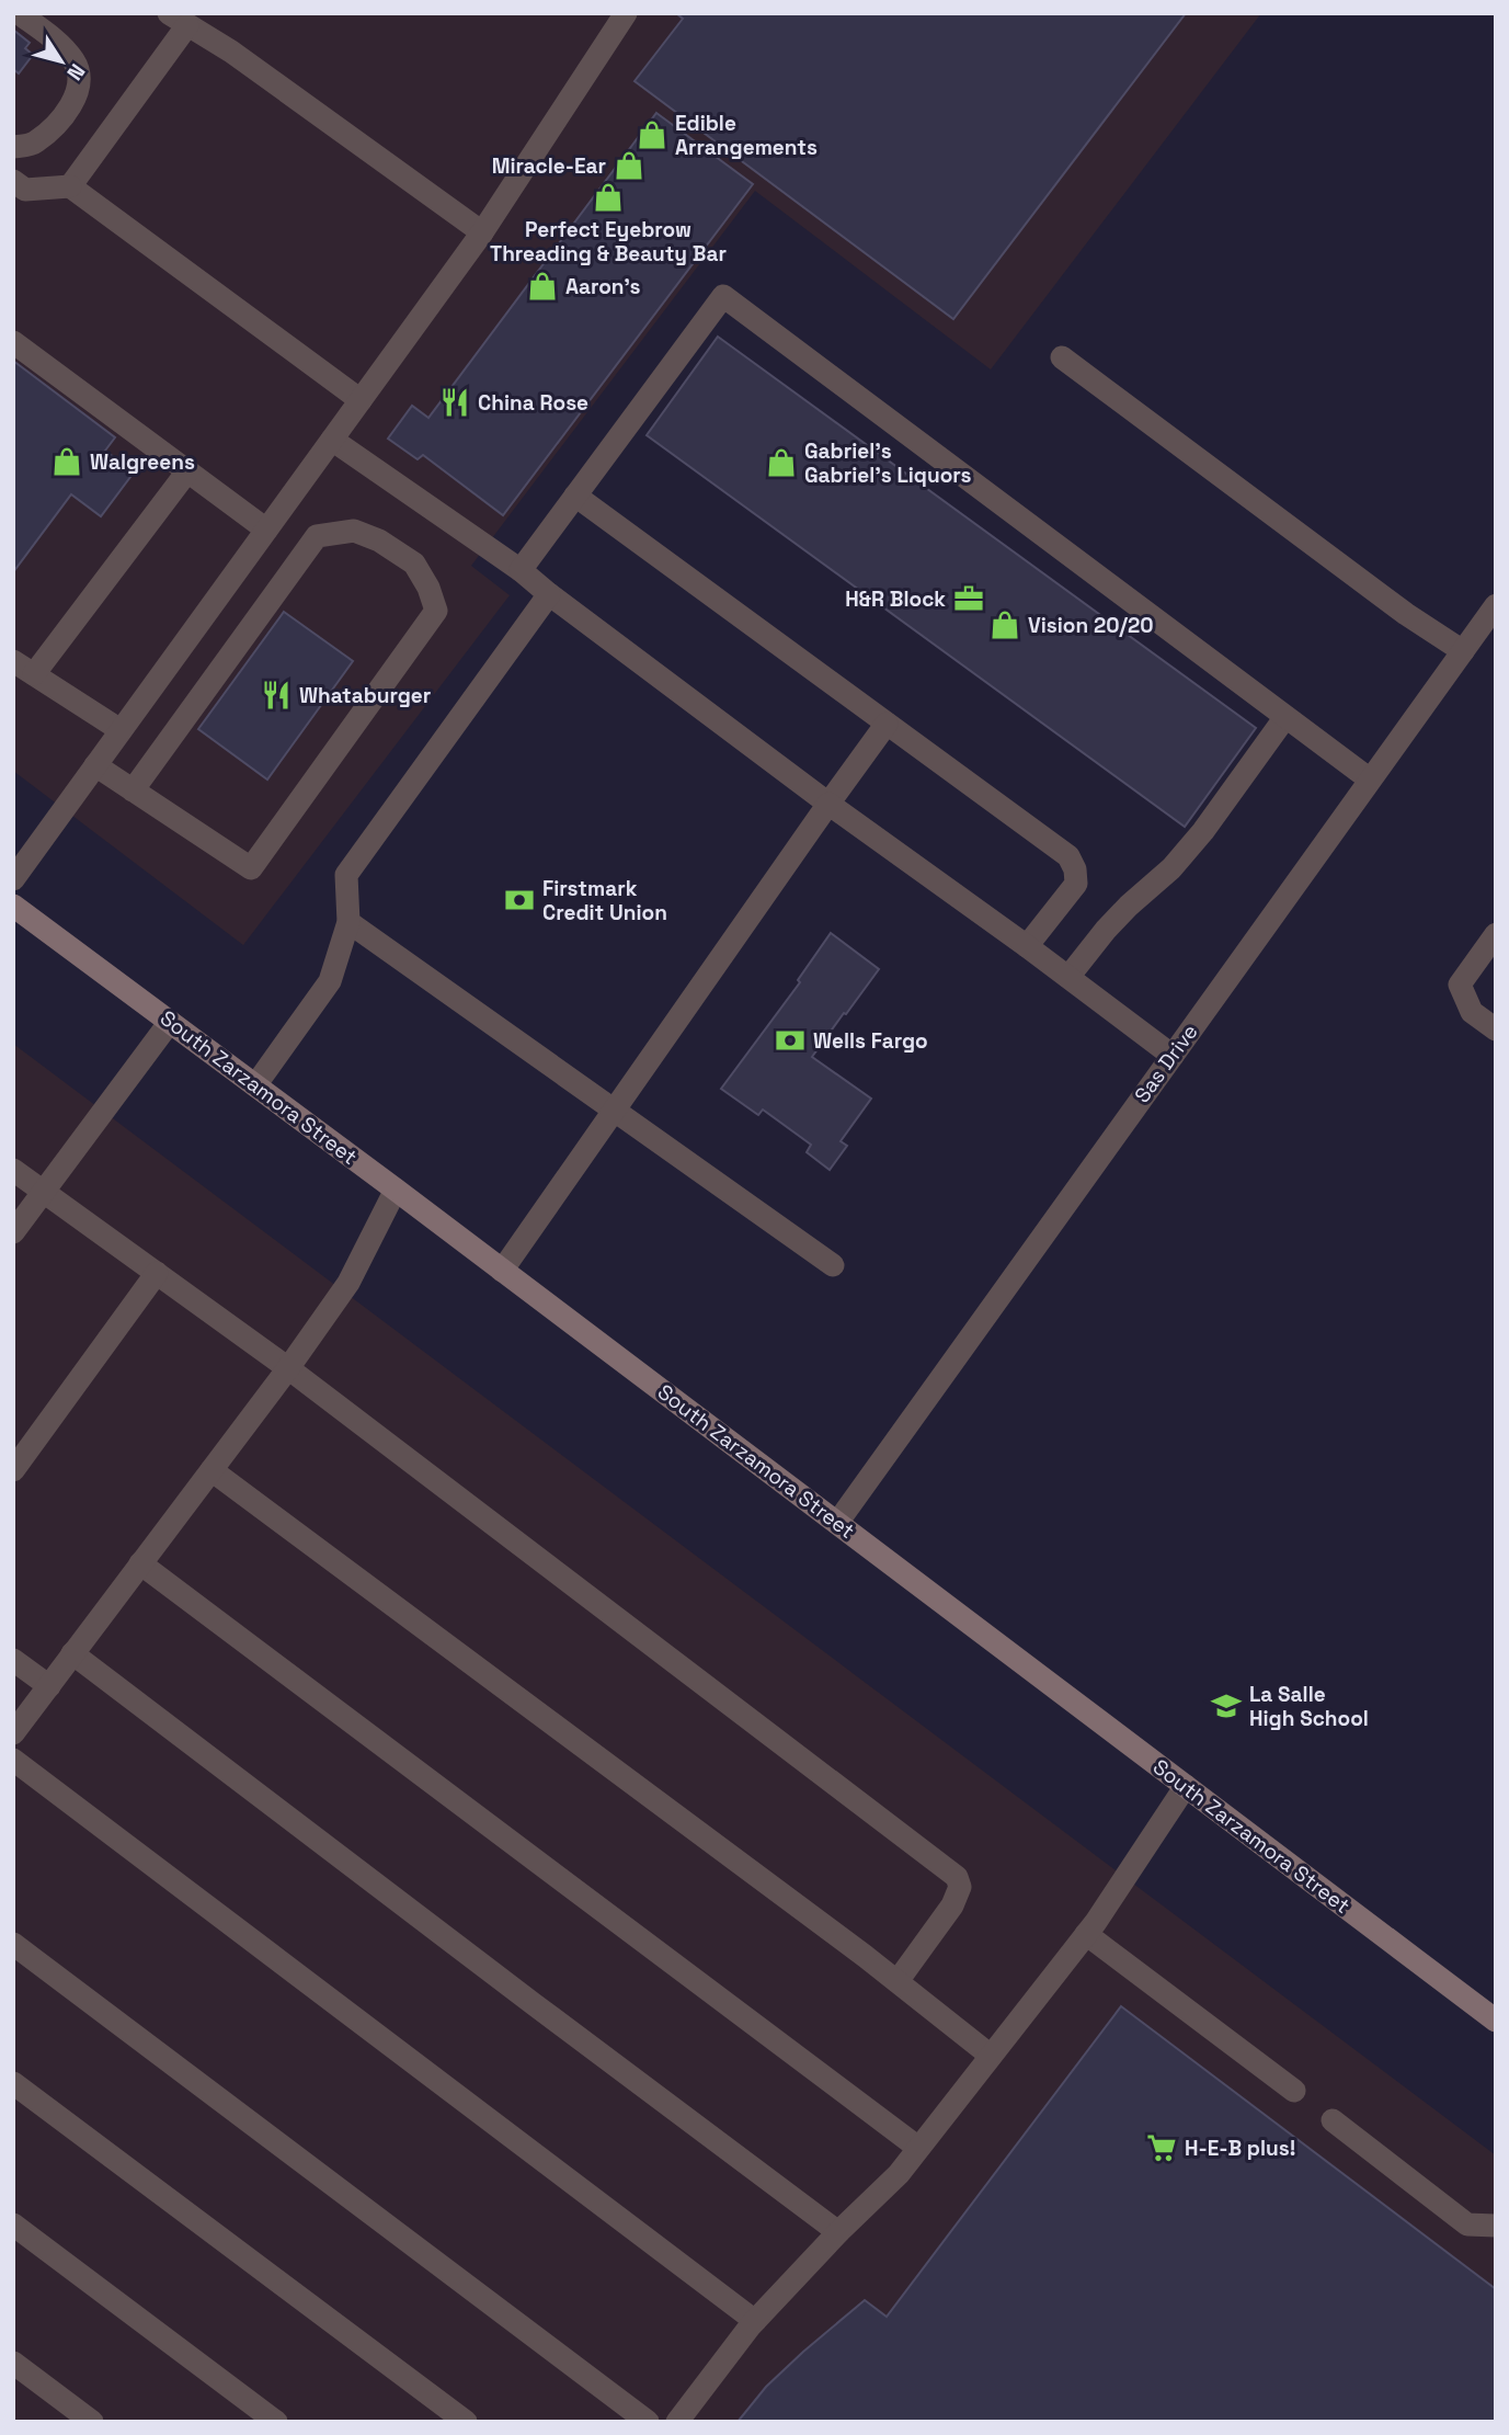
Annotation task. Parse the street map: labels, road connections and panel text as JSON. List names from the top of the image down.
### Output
{
  "streets": {
    "main road": ["South Zarzamora Street"],
    "street": ["Sas Drive"]
  },
  "crossings": [
    ["Sas Drive", "South Zarzamora Street"]
  ],
  "places": {
    "shop": [
      "Edible Arrangements",
      "Miracle-Ear",
      "Perfect Eyebrow Threading & Beauty Bar",
      "Aaron's",
      "Walgreens",
      "Gabriel's Gabriel's Liquors",
      "Vision 20/20"
    ],
    "restaurant": ["China Rose", "Whataburger"],
    "office": ["H&R Block"],
    "bank": ["Firstmark Credit Union", "Wells Fargo"],
    "school or university": ["La Salle High School"],
    "supermarket": ["H-E-B plus!"]
  },
  "north": "bottom right"
}
